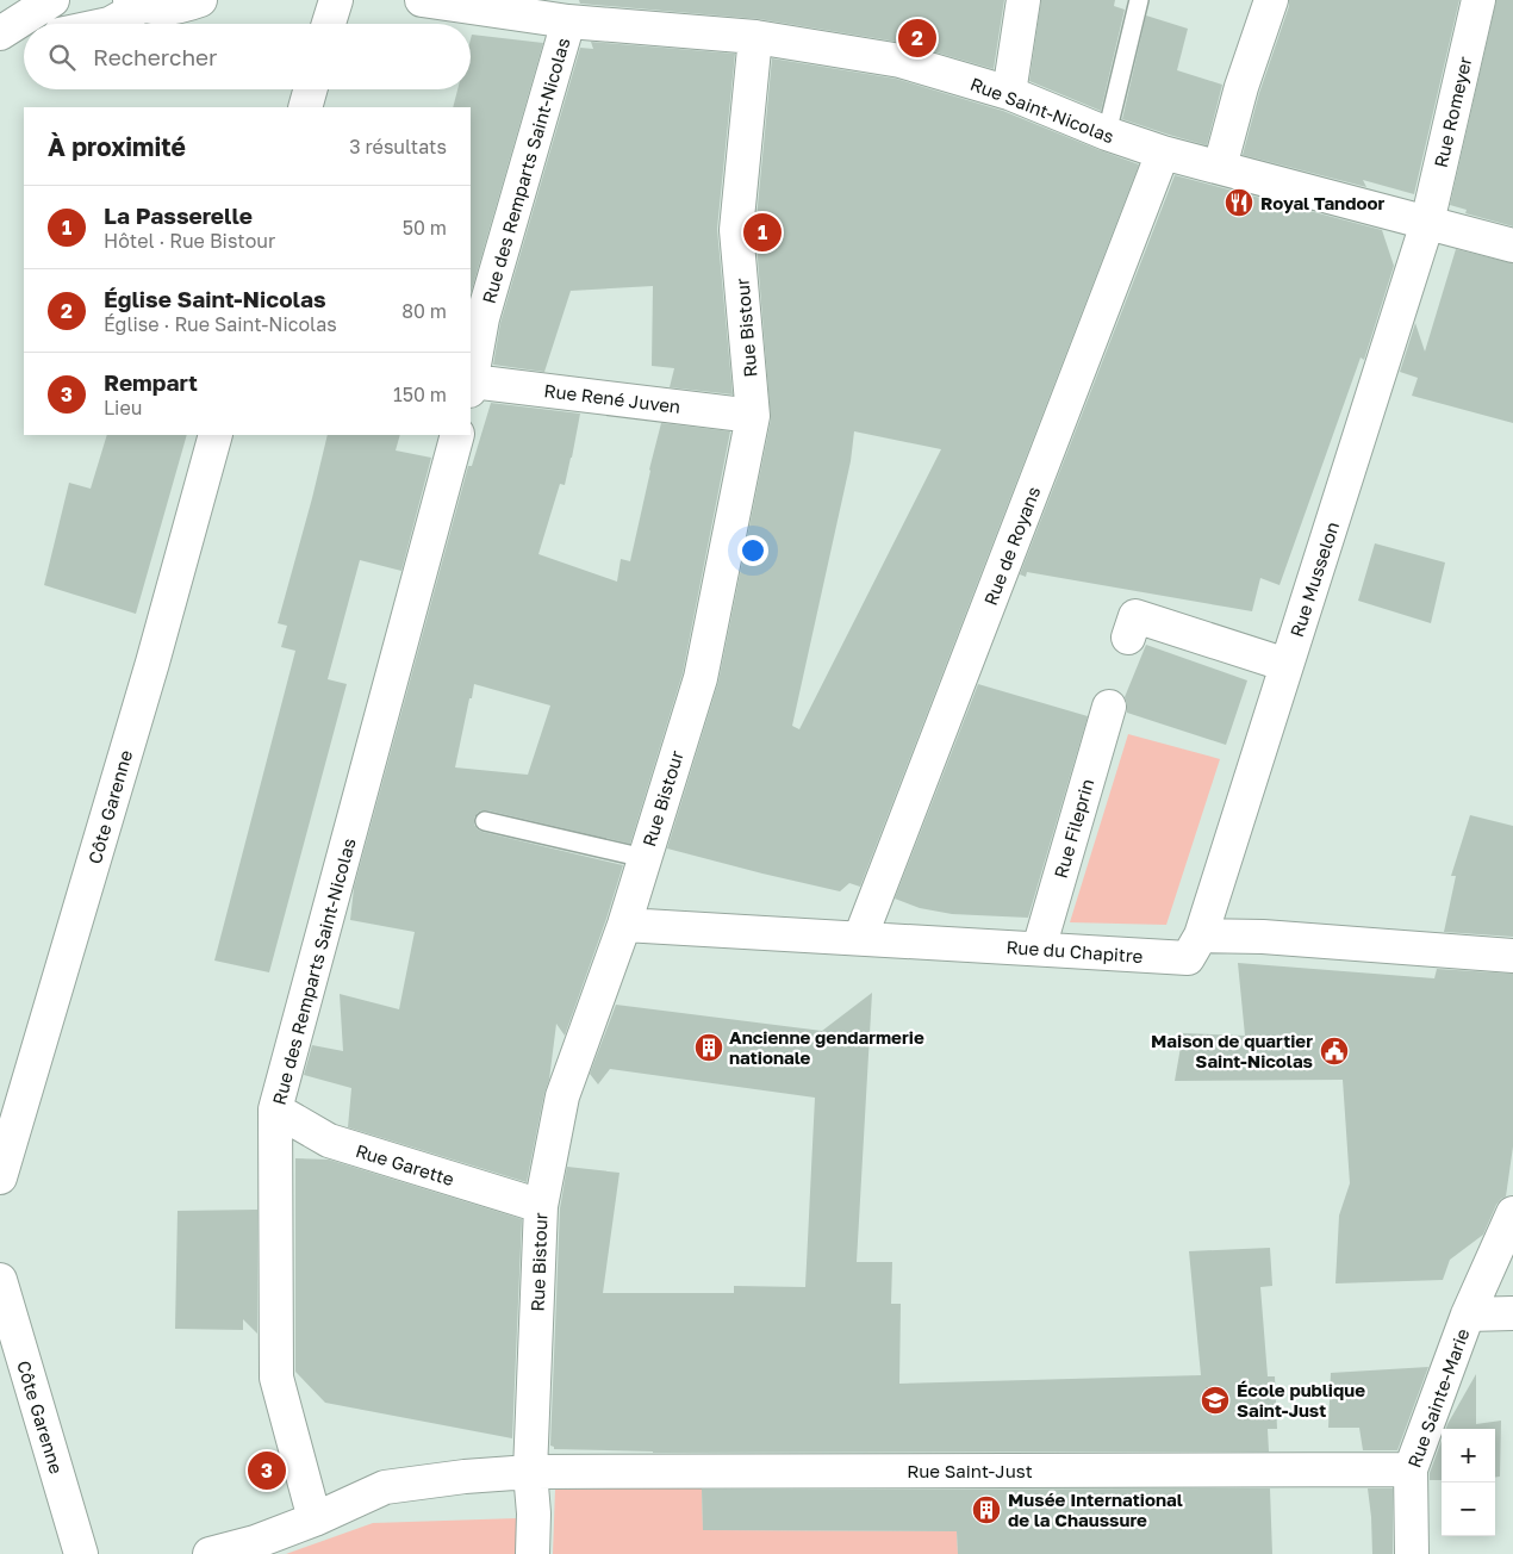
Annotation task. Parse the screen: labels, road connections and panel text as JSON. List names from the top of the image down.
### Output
{
  "streets": {
    "street": [
      "Rue Saint-Nicolas",
      "Rue Romeyer",
      "Rue des Remparts Saint-Nicolas",
      "Rue Bistour",
      "Rue René Juven",
      "Rue de Royans",
      "Rue Musselon",
      "Côte Garenne",
      "Rue Fileprin",
      "Rue du Chapitre",
      "Rue Garette",
      "Rue Sainte-Marie",
      "Rue Saint-Just"
    ]
  },
  "crossings": [
    ["Rue Saint-Nicolas", "Rue Romeyer"],
    ["Rue Saint-Nicolas", "Rue des Remparts Saint-Nicolas"],
    ["Rue Saint-Nicolas", "Rue Bistour"],
    ["Rue Saint-Nicolas", "Rue de Royans"],
    ["Rue Saint-Nicolas", "Rue Musselon"],
    ["Rue Romeyer", "Rue Musselon"],
    ["Rue des Remparts Saint-Nicolas", "Rue René Juven"],
    ["Rue des Remparts Saint-Nicolas", "Rue Garette"],
    ["Rue des Remparts Saint-Nicolas", "Rue Saint-Just"],
    ["Rue Bistour", "Rue René Juven"],
    ["Rue Bistour", "Rue du Chapitre"],
    ["Rue Bistour", "Rue Garette"],
    ["Rue Bistour", "Rue Saint-Just"],
    ["Rue de Royans", "Rue du Chapitre"],
    ["Rue Musselon", "Rue du Chapitre"],
    ["Rue Fileprin", "Rue du Chapitre"],
    ["Rue Sainte-Marie", "Rue Saint-Just"]
  ],
  "places": {
    "restaurant": ["Royal Tandoor"],
    "building": ["Ancienne gendarmerie nationale", "Musée International de la Chaussure"],
    "public building": ["Maison de quartier Saint-Nicolas"],
    "school or university": ["École publique Saint-Just"]
  },
  "page": {
    "pins": ["2", "1", "3"],
    "search": "Rechercher",
    "heading": ["À proximité", "3 résultats"],
    "list": [
      {
        "mark": "1",
        "name": "La Passerelle",
        "note": "Hôtel · Rue Bistour",
        "value": "50 m"
      },
      {
        "mark": "2",
        "name": "Église Saint-Nicolas",
        "note": "Église · Rue Saint-Nicolas",
        "value": "80 m"
      },
      {
        "mark": "3",
        "name": "Rempart",
        "note": "Lieu",
        "value": "150 m"
      }
    ],
    "map_buttons": ["+", "−"]
  }
}
